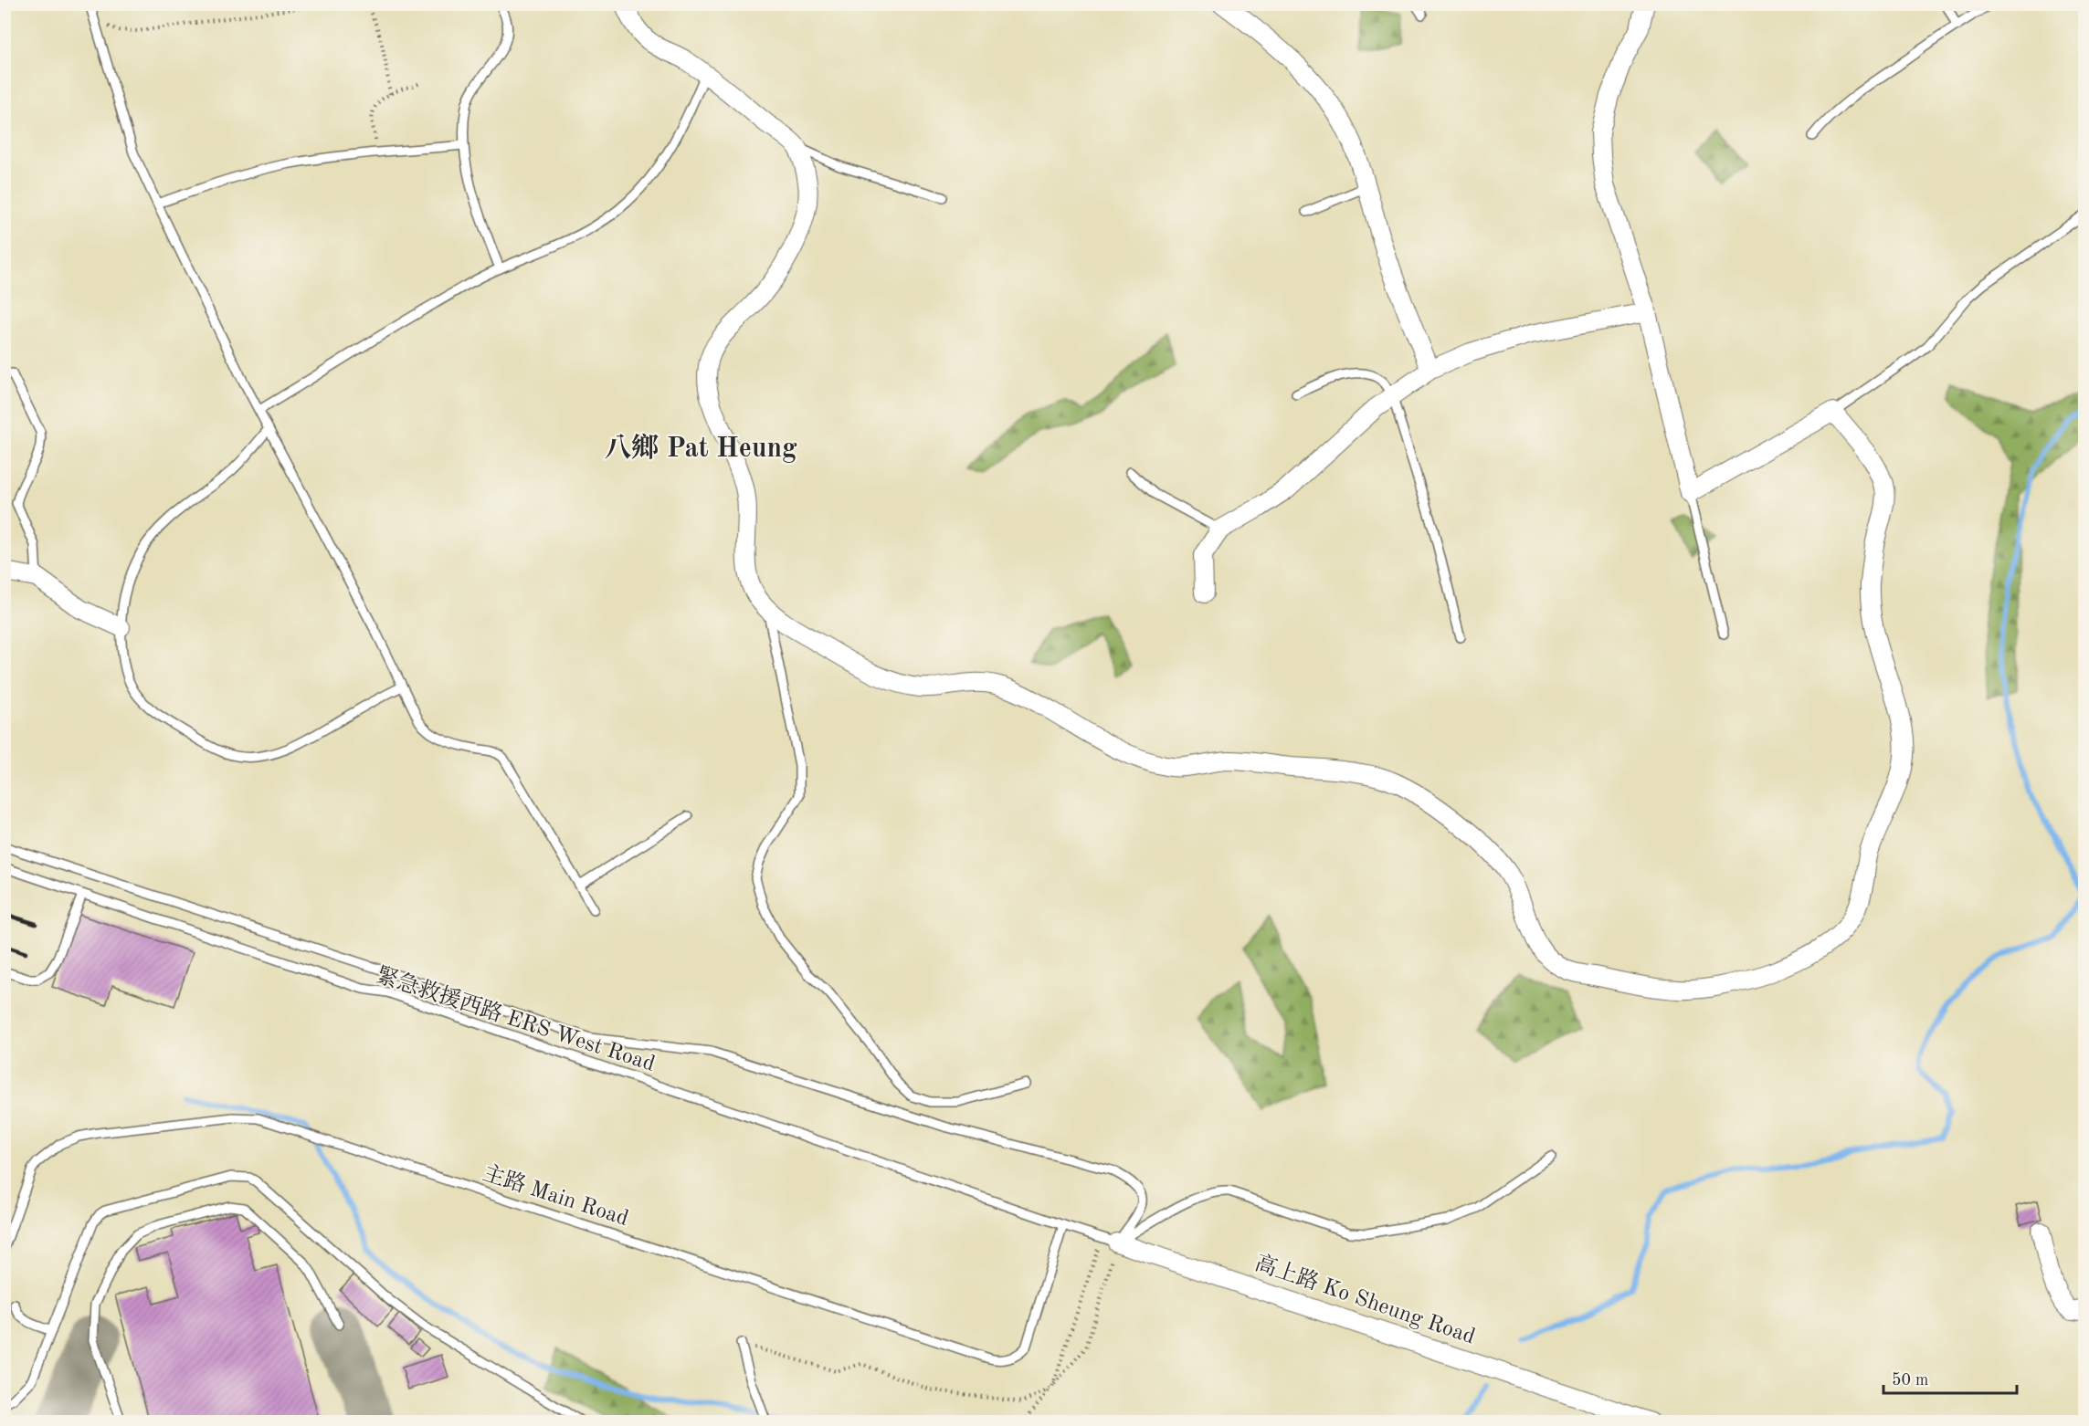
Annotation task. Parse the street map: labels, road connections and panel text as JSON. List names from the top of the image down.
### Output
{
  "streets": {
    "street": ["高上路 Ko Sheung Road"],
    "lane": ["緊急救援西路 ERS West Road", "主路 Main Road"]
  },
  "crossings": [
    ["緊急救援西路 ERS West Road", "主路 Main Road"],
    ["緊急救援西路 ERS West Road", "高上路 Ko Sheung Road"],
    ["主路 Main Road", "高上路 Ko Sheung Road"]
  ],
  "districts": ["八鄉 Pat Heung"],
  "scale_bar": "50 m"
}
